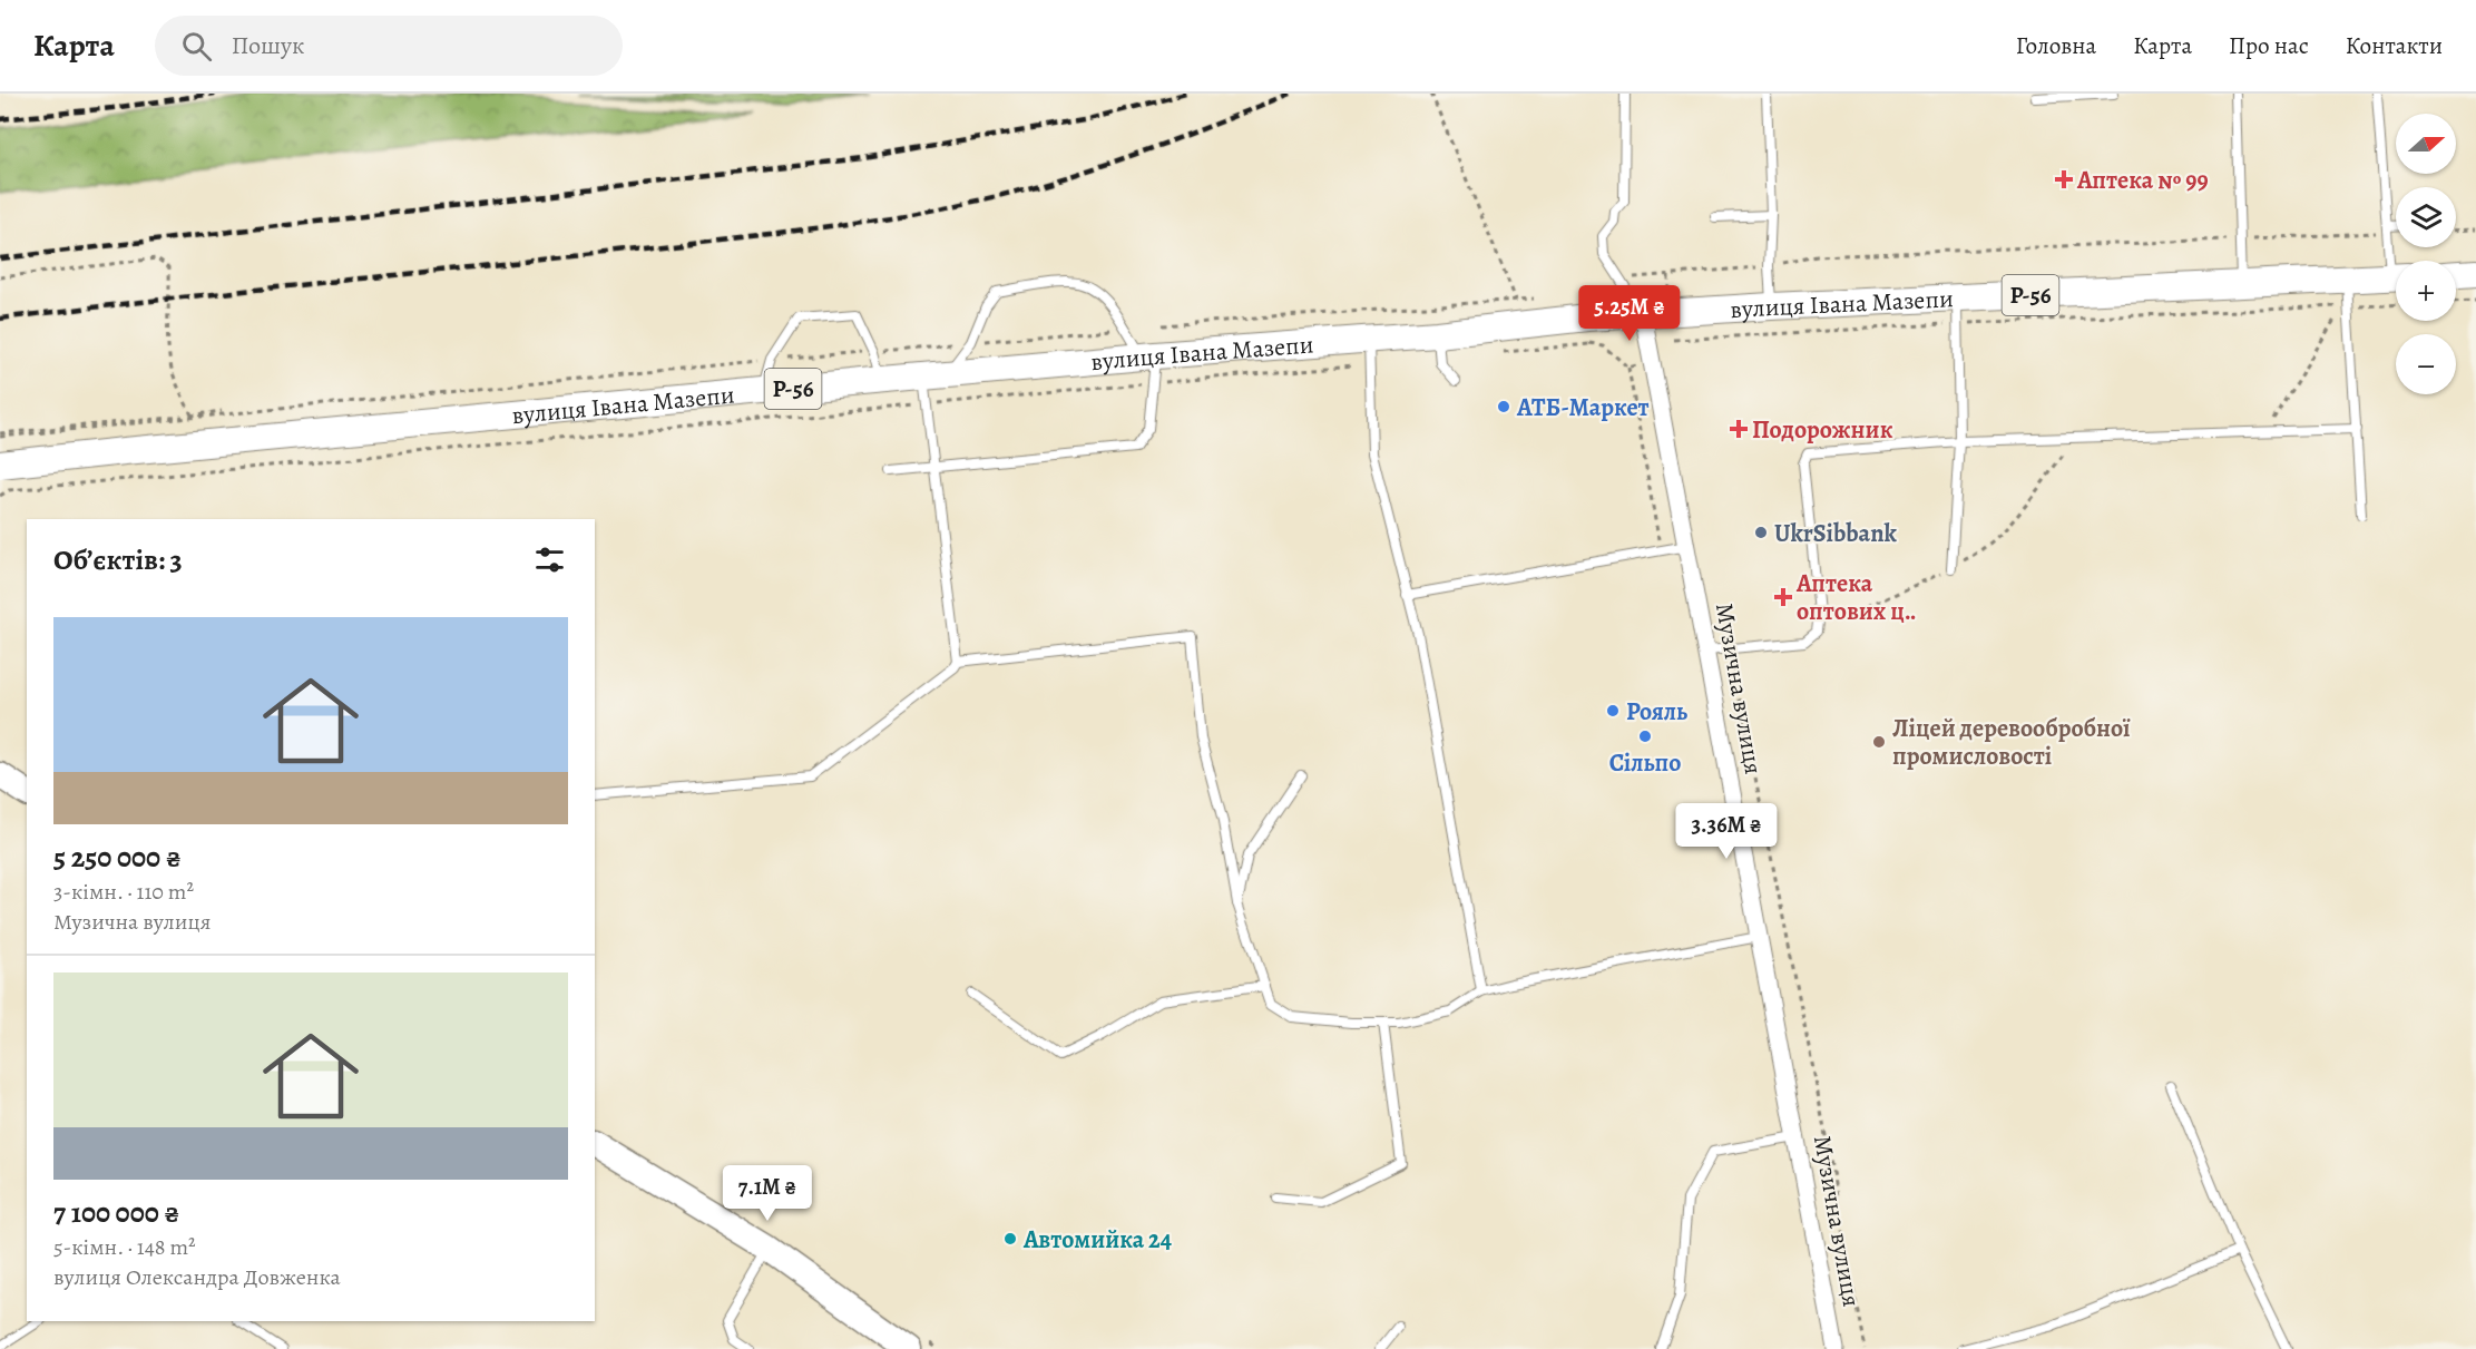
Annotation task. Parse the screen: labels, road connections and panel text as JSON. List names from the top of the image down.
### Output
{
  "streets": {
    "main road": ["Р-56", "вулиця Івана Мазепи"],
    "street": ["Музична вулиця"]
  },
  "crossings": [
    ["вулиця Івана Мазепи", "Музична вулиця"]
  ],
  "places": {
    "health": ["Аптека № 99", "Подорожник", "Аптека оптових ц‥"],
    "other": [
      "АТБ-Маркет",
      "UkrSibbank",
      "Рояль",
      "Сільпо",
      "Ліцей деревообробної промисловості",
      "Автомийка 24"
    ]
  },
  "north": "right",
  "page": {
    "header": "Карта",
    "search": "Пошук",
    "nav": [
      "Головна",
      "Карта",
      "Про нас",
      "Контакти"
    ],
    "map_buttons": ["+", "−"],
    "price": ["5.25M ₴", "3.36M ₴", "7.1M ₴"],
    "heading": "Об’єктів: 3",
    "list": [
      {
        "name": "5 250 000 ₴",
        "note": "3-кімн. · 110 m² · Музична вулиця"
      },
      {
        "name": "7 100 000 ₴",
        "note": "5-кімн. · 148 m² · вулиця Олександра Довженка"
      }
    ]
  }
}
